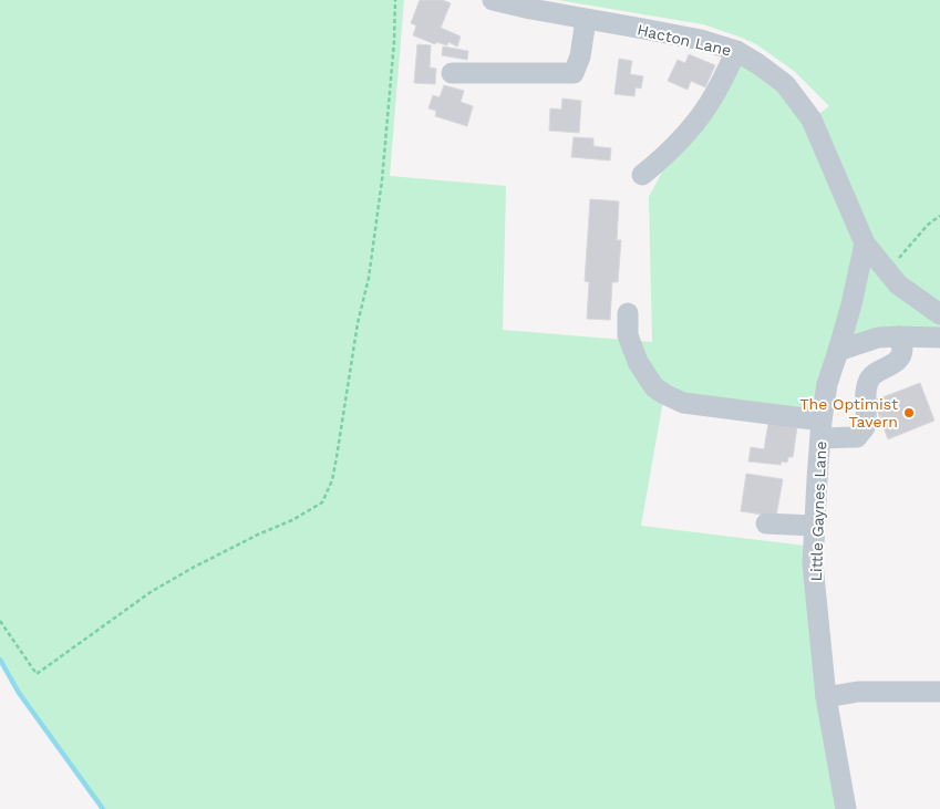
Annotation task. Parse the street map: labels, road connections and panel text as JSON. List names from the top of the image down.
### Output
{
  "streets": {
    "street": ["Hacton Lane", "Little Gaynes Lane"]
  },
  "crossings": [
    ["Hacton Lane", "Little Gaynes Lane"]
  ],
  "places": ["The Optimist Tavern"]
}
